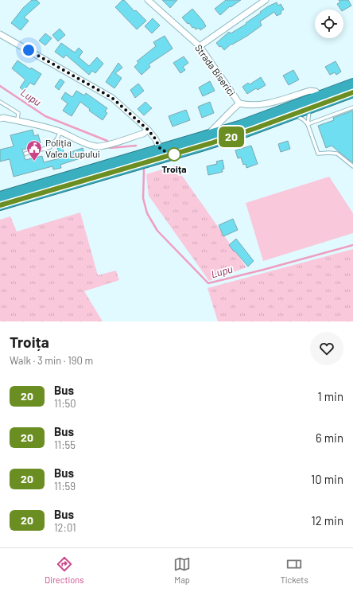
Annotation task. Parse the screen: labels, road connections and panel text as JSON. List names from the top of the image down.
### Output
{
  "streets": {
    "street": ["Strada Biserici"]
  },
  "water": ["Lupu"],
  "places": {
    "other": ["Troița"],
    "public building": ["Poliția Valea Lupului"]
  },
  "lines": ["bus line 20"],
  "page": {
    "on_map": "20",
    "heading": ["Troița", "Walk · 3 min · 190 m"],
    "list": [
      {
        "mark": "20",
        "name": "Bus",
        "note": "11:50",
        "value": "1 min"
      },
      {
        "mark": "20",
        "name": "Bus",
        "note": "11:55",
        "value": "6 min"
      },
      {
        "mark": "20",
        "name": "Bus",
        "note": "11:59",
        "value": "10 min"
      },
      {
        "mark": "20",
        "name": "Bus",
        "note": "12:01",
        "value": "12 min"
      }
    ],
    "tabs": ["Directions", "Map", "Tickets"]
  }
}
